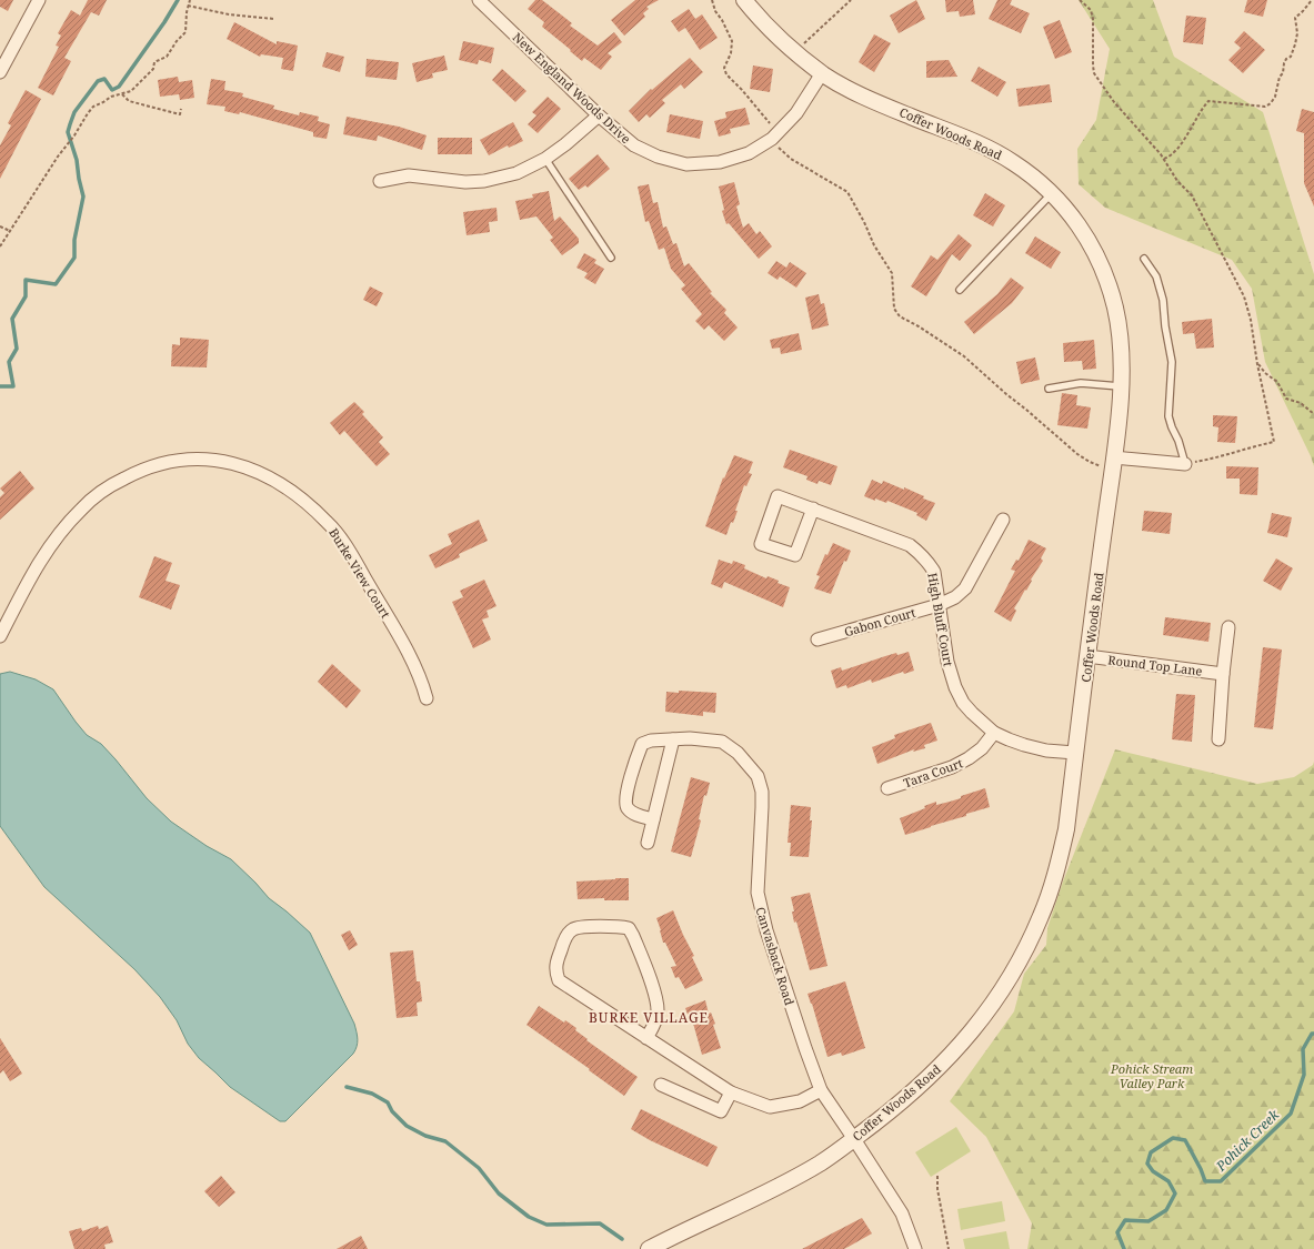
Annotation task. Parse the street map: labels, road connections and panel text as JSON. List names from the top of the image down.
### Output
{
  "streets": {
    "street": [
      "New England Woods Drive",
      "Coffer Woods Road",
      "Burke View Court",
      "High Bluff Court",
      "Gabon Court",
      "Round Top Lane",
      "Tara Court",
      "Canvasback Road"
    ]
  },
  "crossings": [
    ["New England Woods Drive", "Coffer Woods Road"],
    ["Coffer Woods Road", "High Bluff Court"],
    ["Coffer Woods Road", "Round Top Lane"],
    ["Coffer Woods Road", "Canvasback Road"],
    ["High Bluff Court", "Gabon Court"],
    ["High Bluff Court", "Tara Court"]
  ],
  "districts": ["BURKE VILLAGE"],
  "water": ["Pohick Creek"],
  "parks": ["Pohick Stream Valley Park"]
}
